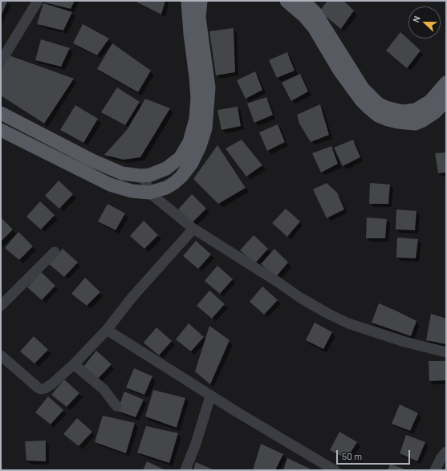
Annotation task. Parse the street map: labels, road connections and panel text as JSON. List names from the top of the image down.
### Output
{
  "scale_bar": "50 m",
  "north": "left"
}
